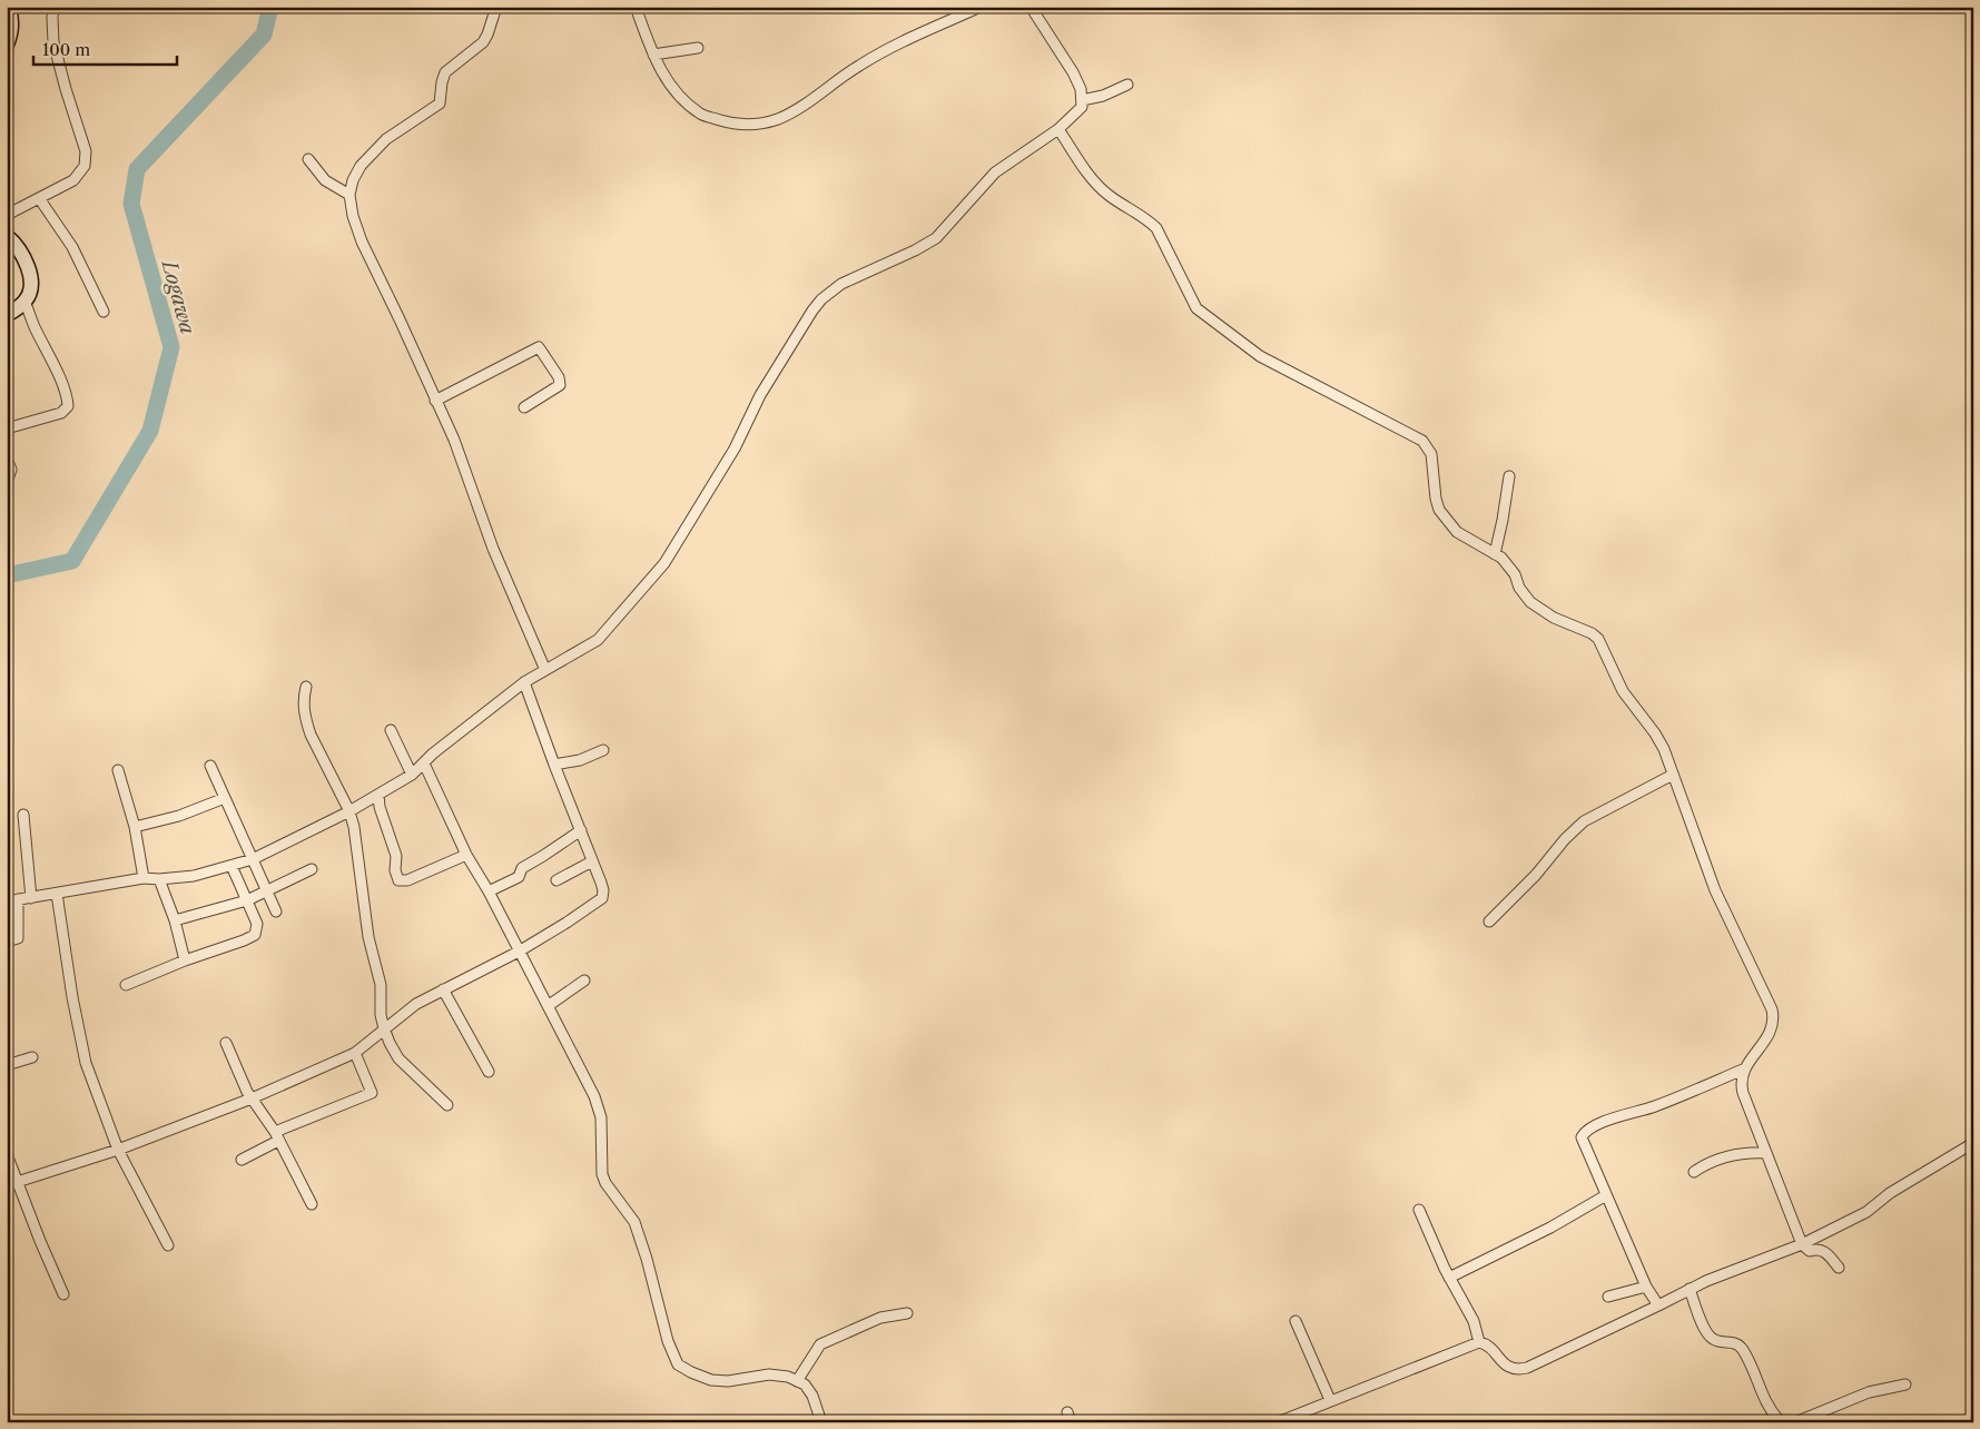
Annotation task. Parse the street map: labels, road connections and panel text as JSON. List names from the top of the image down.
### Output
{
  "water": ["Logawa"],
  "scale_bar": "100 m"
}
